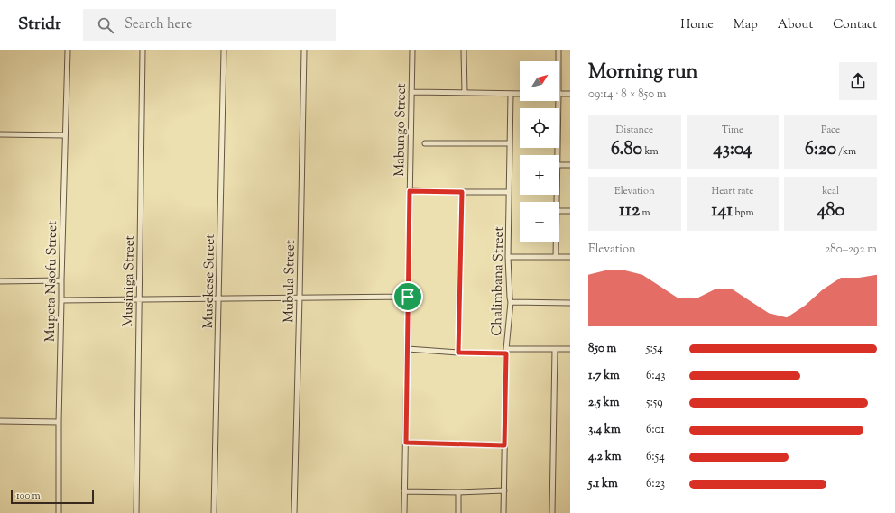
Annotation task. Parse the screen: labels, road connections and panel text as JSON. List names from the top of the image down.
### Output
{
  "streets": {
    "street": [
      "Mabungo Street",
      "Mupeta Nsofu Street",
      "Musiniga Street",
      "Musekese Street",
      "Mubula Street",
      "Chalimbana Street"
    ]
  },
  "scale_bar": "100 m",
  "north": "top right",
  "page": {
    "header": "Stridr",
    "search": "Search here",
    "nav": [
      "Home",
      "Map",
      "About",
      "Contact"
    ],
    "heading": ["Morning run", "09:14 · 8 × 850 m"],
    "map_buttons": ["+", "−"],
    "stats": [
      ["Distance", "6.80 km"],
      ["Time", "43:04"],
      ["Pace", "6:20 /km"],
      ["Elevation", "112 m"],
      ["Heart rate", "141 bpm"],
      ["kcal", "480"]
    ],
    "chart": ["Elevation", "280–292 m"],
    "list": [
      {
        "name": "850 m",
        "note": "5:54"
      },
      {
        "name": "1.7 km",
        "note": "6:43"
      },
      {
        "name": "2.5 km",
        "note": "5:59"
      },
      {
        "name": "3.4 km",
        "note": "6:01"
      },
      {
        "name": "4.2 km",
        "note": "6:54"
      },
      {
        "name": "5.1 km",
        "note": "6:23"
      }
    ],
    "scale": "100 m"
  }
}
